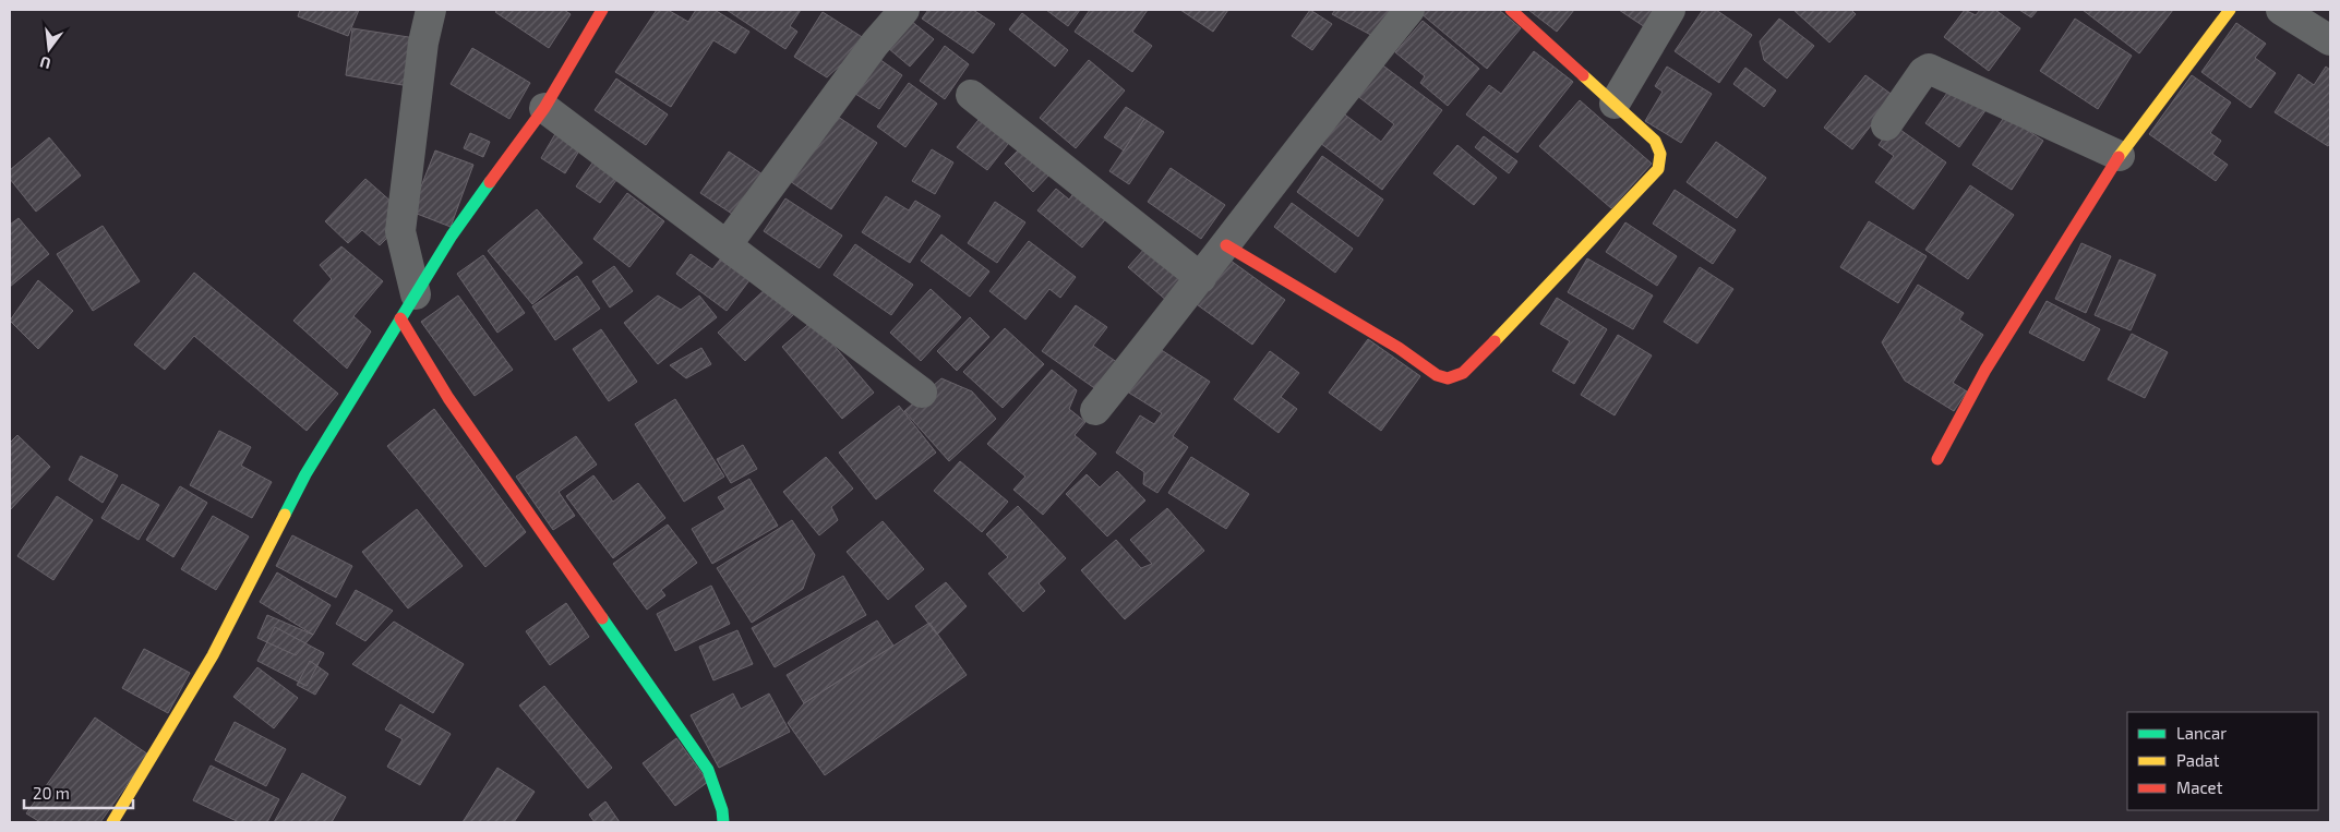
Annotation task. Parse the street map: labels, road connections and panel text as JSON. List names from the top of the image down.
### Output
{
  "legend": ["Lancar", "Padat", "Macet"],
  "scale_bar": "20 m",
  "north": "bottom"
}
